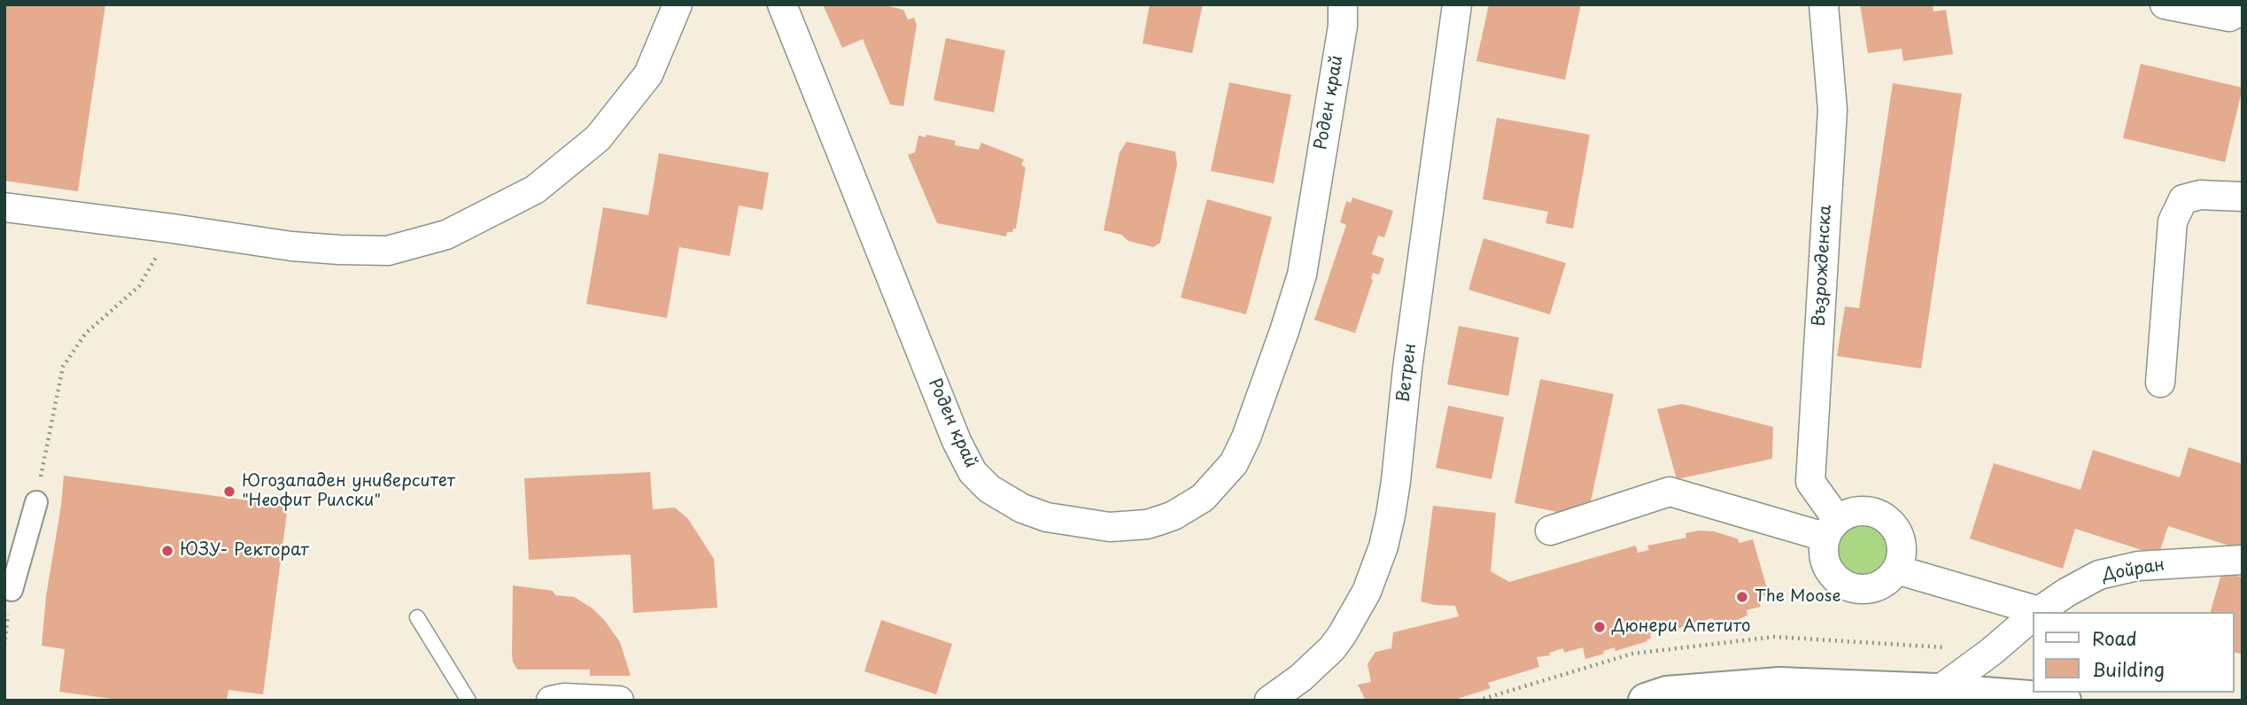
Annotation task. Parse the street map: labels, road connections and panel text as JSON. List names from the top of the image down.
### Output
{
  "streets": {
    "street": [
      "Роден край",
      "Възрожденска",
      "Ветрен",
      "Дойран"
    ]
  },
  "places": [
    "Югозападен университет \"Неофит Рилски\"",
    "ЮЗУ- Ректорат",
    "The Moose",
    "Дюнери Апетито"
  ],
  "legend": ["Road", "Building"]
}
